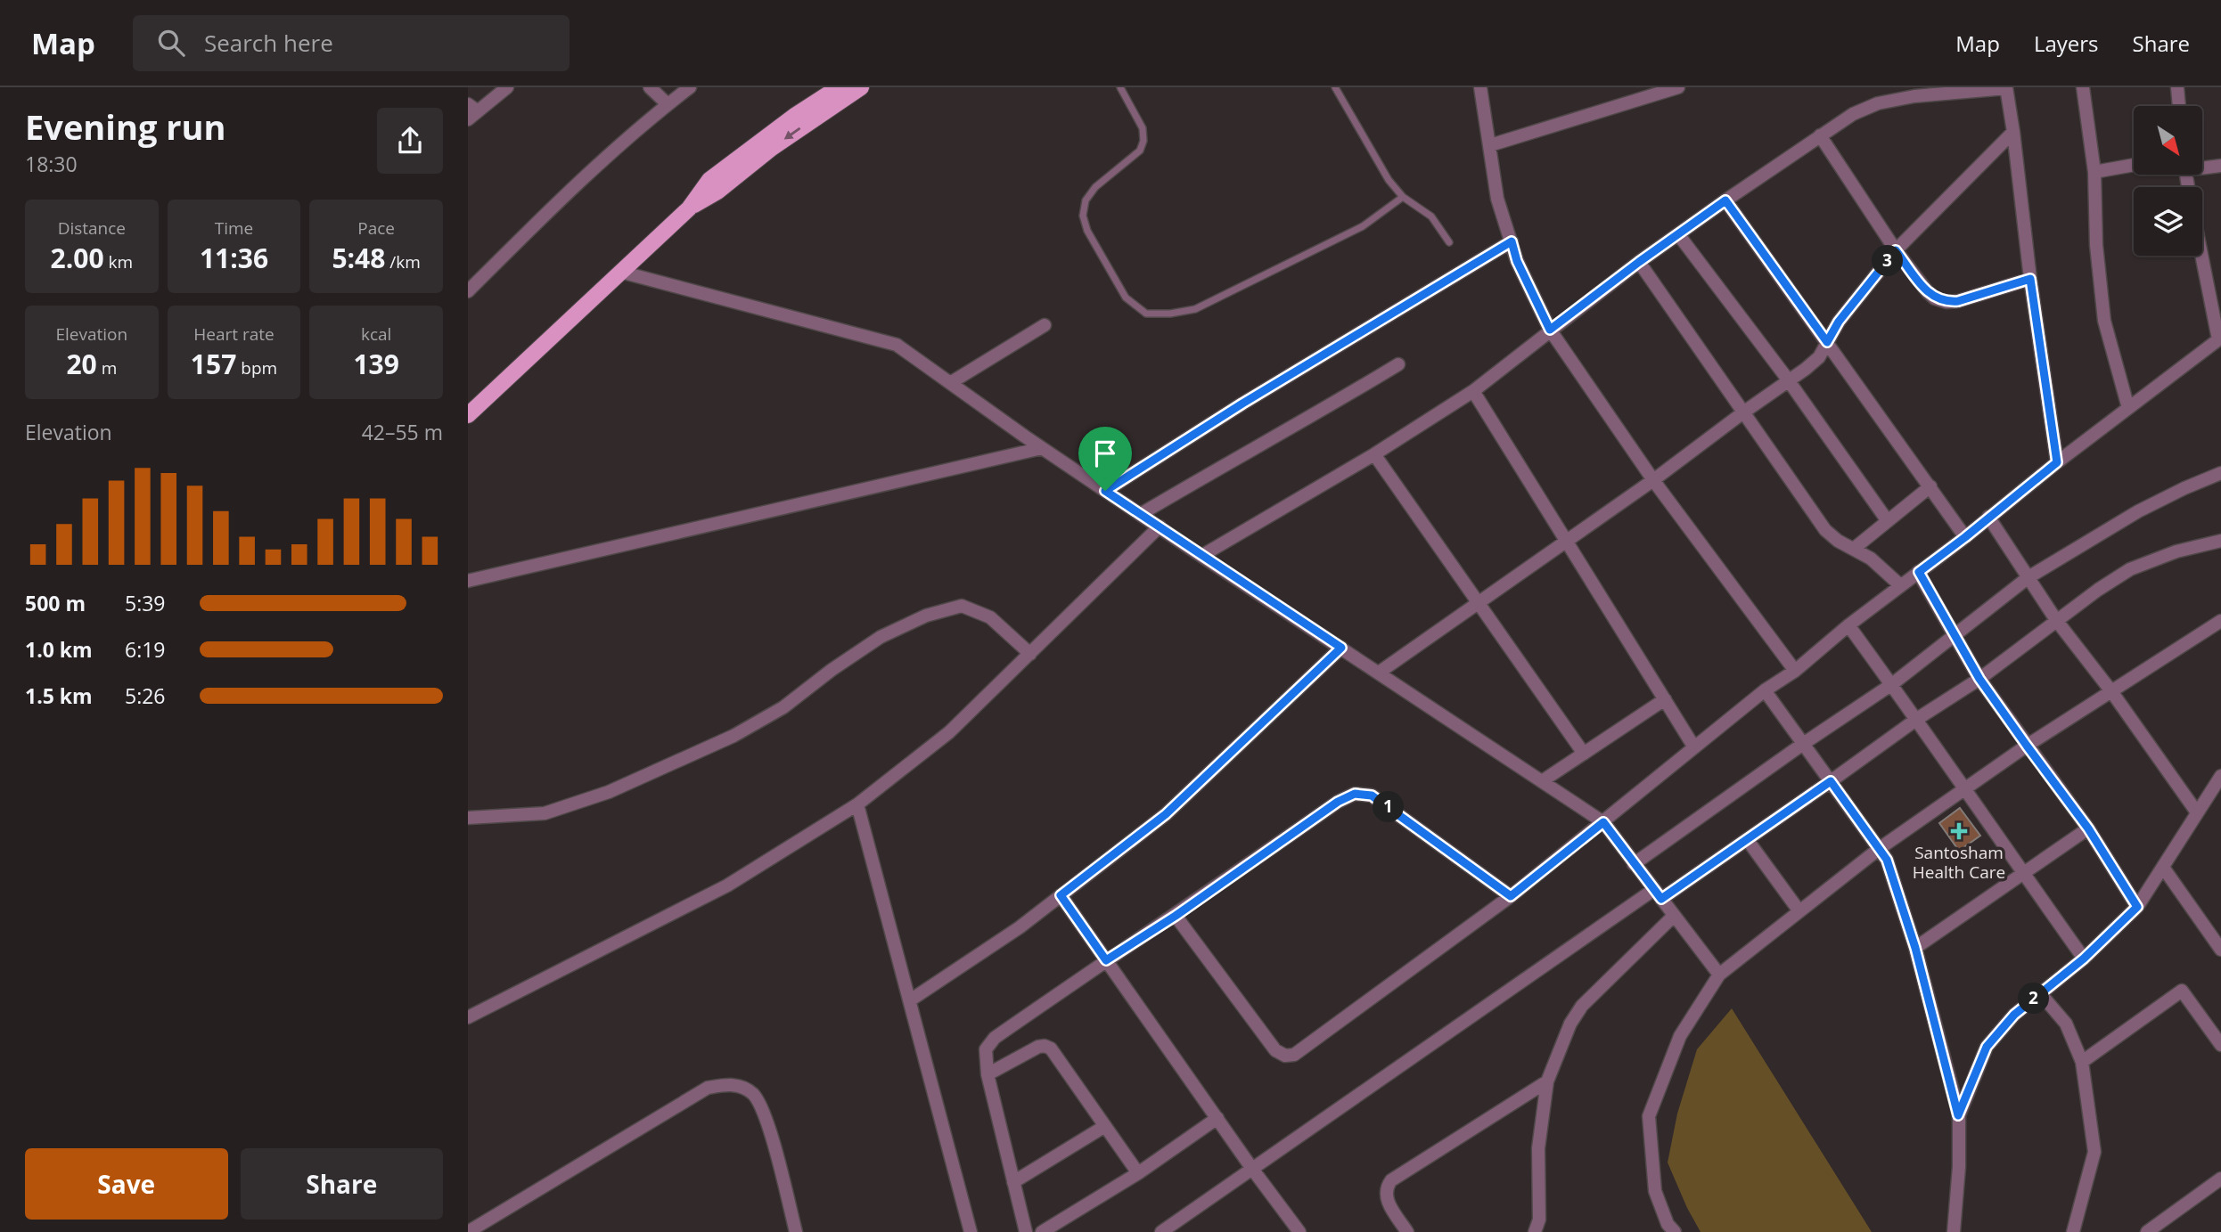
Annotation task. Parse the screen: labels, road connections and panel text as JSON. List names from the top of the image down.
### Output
{
  "places": {
    "health": ["Santosham Health Care"]
  },
  "north": "bottom right",
  "page": {
    "header": "Map",
    "search": "Search here",
    "nav": ["Map", "Layers", "Share"],
    "heading": ["Evening run", "18:30"],
    "stats": [
      ["Distance", "2.00 km"],
      ["Time", "11:36"],
      ["Pace", "5:48 /km"],
      ["Elevation", "20 m"],
      ["Heart rate", "157 bpm"],
      ["kcal", "139"]
    ],
    "pins": ["3", "1", "2"],
    "chart": ["Elevation", "42–55 m"],
    "list": [
      {
        "name": "500 m",
        "note": "5:39"
      },
      {
        "name": "1.0 km",
        "note": "6:19"
      },
      {
        "name": "1.5 km",
        "note": "5:26"
      }
    ],
    "buttons": ["Save", "Share"]
  }
}
